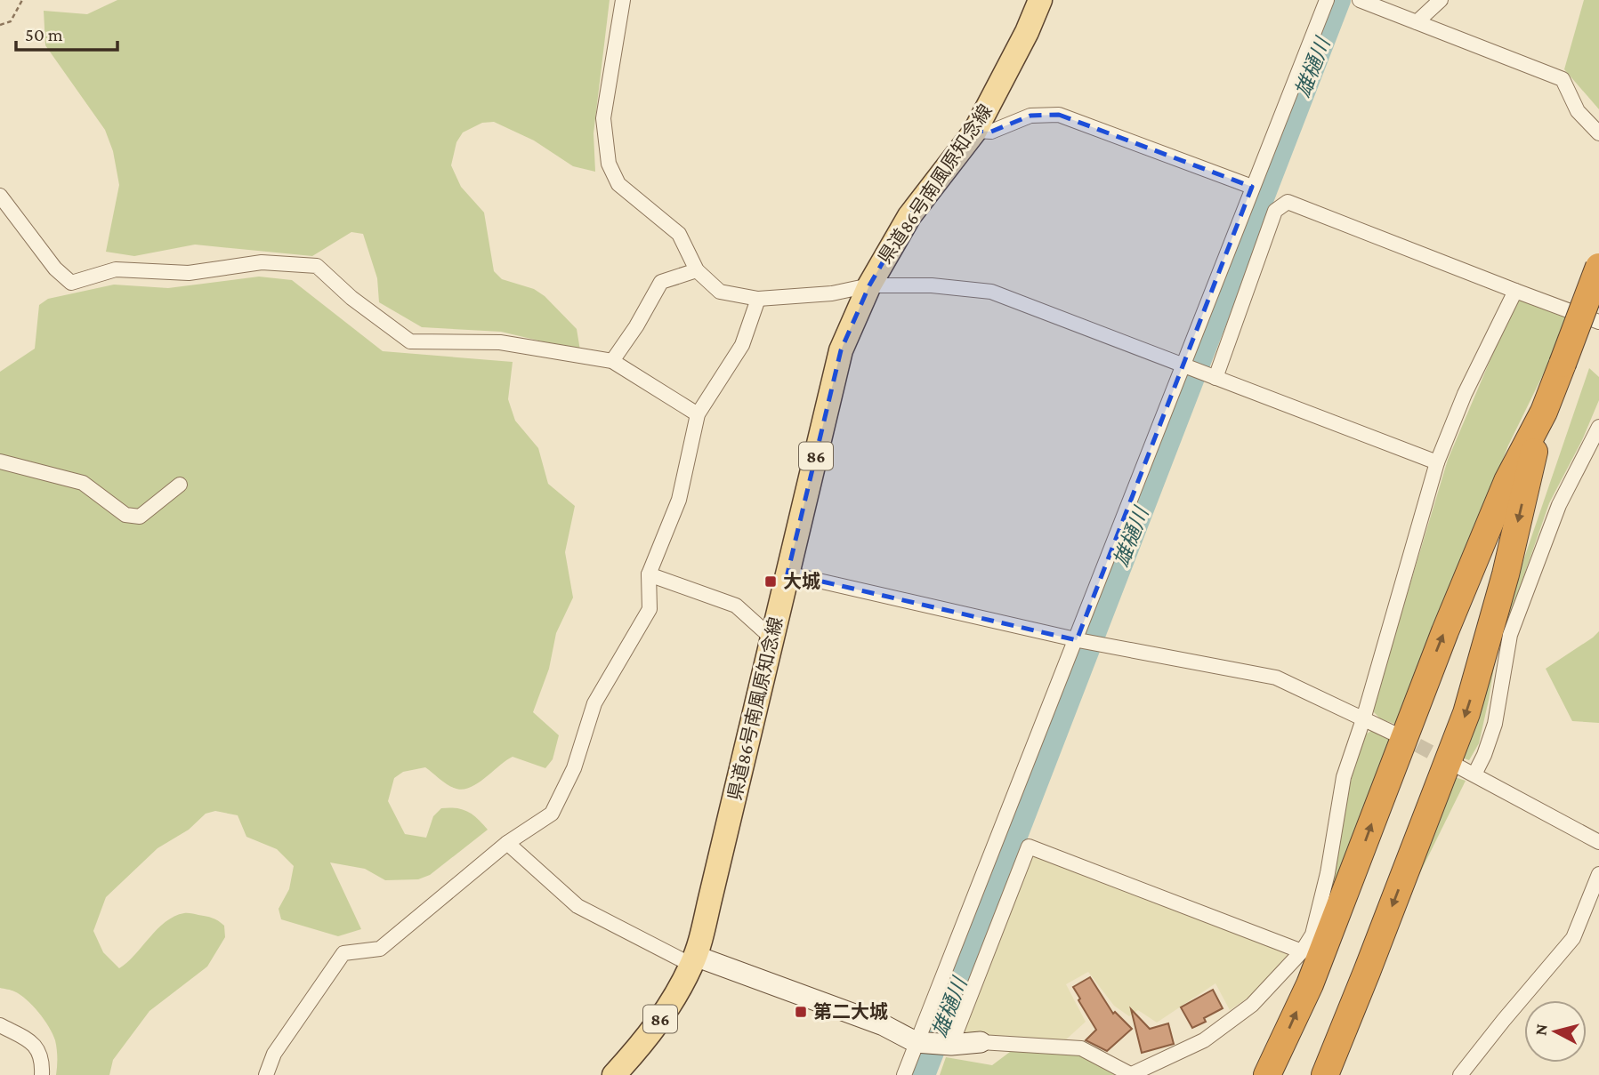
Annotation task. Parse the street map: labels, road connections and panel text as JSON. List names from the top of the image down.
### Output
{
  "streets": {
    "main road": ["県道86号南風原知念線", "86"]
  },
  "water": ["雄樋川"],
  "places": {
    "transit": ["大城", "第二大城"]
  },
  "scale_bar": "50 m",
  "north": "left"
}
